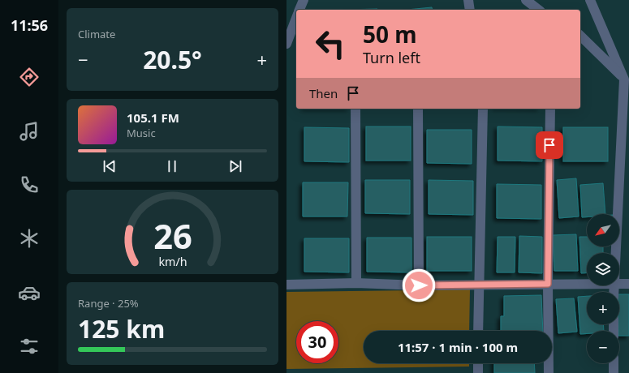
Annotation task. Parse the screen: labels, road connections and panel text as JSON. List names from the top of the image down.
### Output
{
  "north": "bottom left",
  "page": {
    "tabs": "11:56",
    "tile": [
      "Climate",
      ["Range · 25%", "125 km"]
    ],
    "turn": ["50 m", "Turn left"],
    "heat": ["−", "20.5°", "+"],
    "then": "Then",
    "song": ["105.1 FM", "Music"],
    "map_buttons": ["+", "−"],
    "limit": "30",
    "trip": "11:57 · 1 min · 100 m",
    "gauge": ["26", "km/h"]
  }
}
